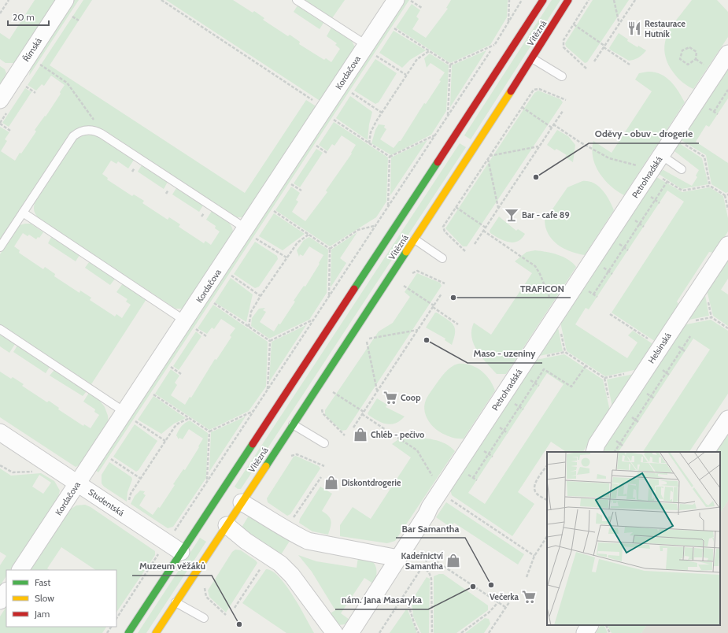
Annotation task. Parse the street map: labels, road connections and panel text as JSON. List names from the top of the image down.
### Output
{
  "streets": {
    "main road": ["Vítězná"],
    "street": [
      "Římská",
      "Kordačova",
      "Petrohradská",
      "Helsinská",
      "Studentská"
    ]
  },
  "crossings": [
    ["Vítězná", "Studentská"],
    ["Kordačova", "Studentská"]
  ],
  "places": {
    "restaurant": ["Restaurace Hutník"],
    "other": [
      "Oděvy - obuv - drogerie",
      "TRAFICON",
      "Maso - uzeniny",
      "Bar Samantha",
      "nám. Jana Masaryka",
      "Muzeum věžáků"
    ],
    "bar": ["Bar - cafe 89"],
    "supermarket": ["Coop", "Večerka"],
    "shop": ["Chléb - pečivo", "Diskontdrogerie", "Kadeřnictví Samantha"]
  },
  "legend": ["Fast", "Slow", "Jam"],
  "scale_bar": "20 m"
}
